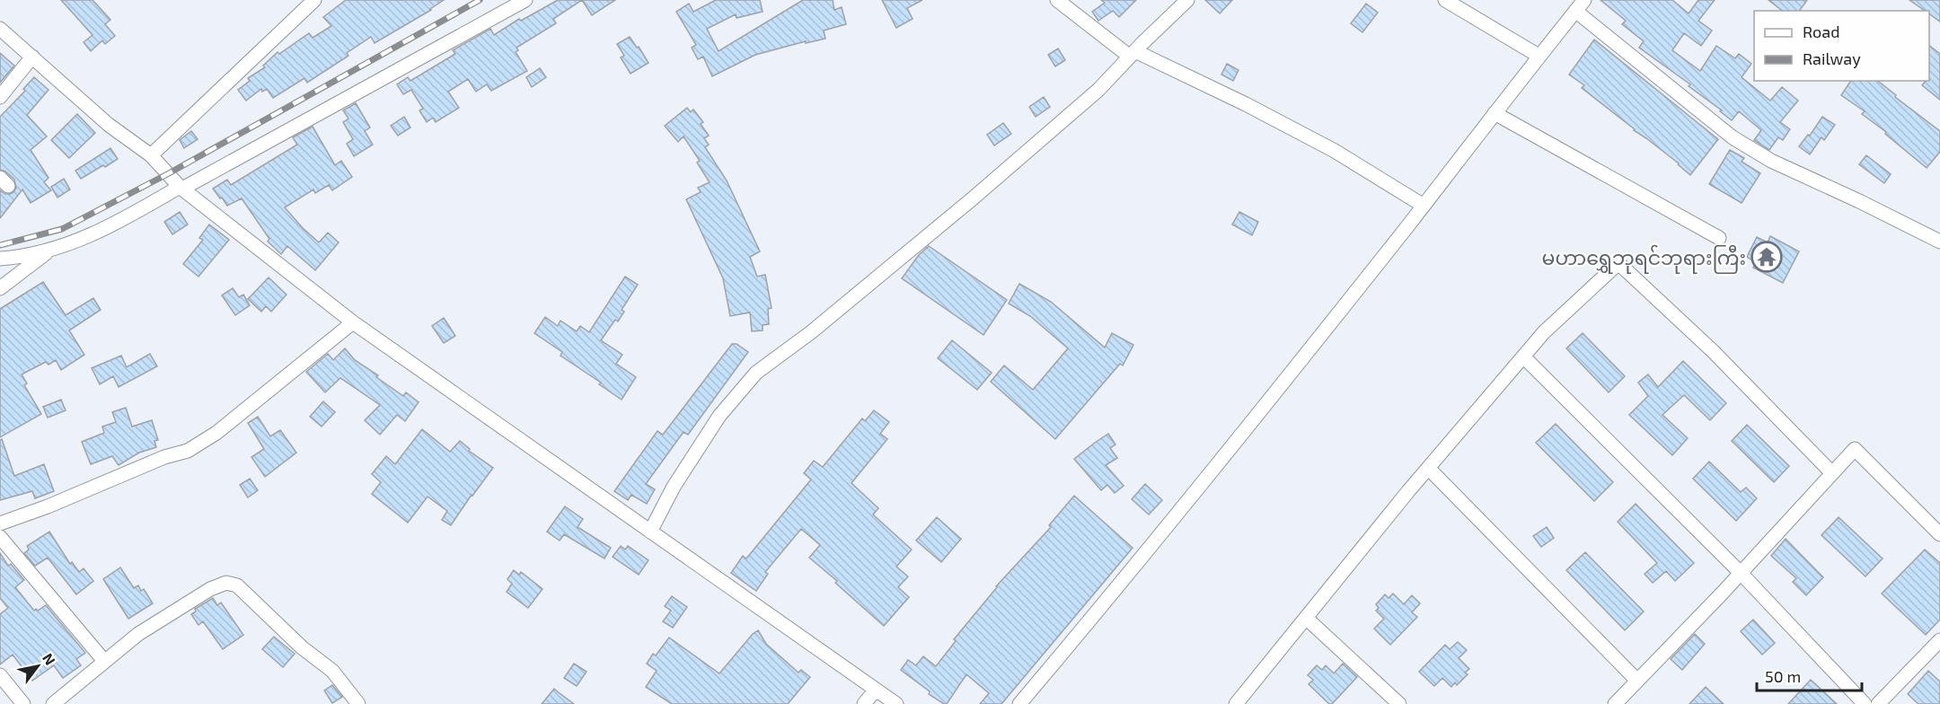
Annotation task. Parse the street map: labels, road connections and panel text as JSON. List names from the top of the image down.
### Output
{
  "places": {
    "temple": ["မဟာရွှေဘုရင်ဘုရားကြီး"]
  },
  "legend": ["Road", "Railway"],
  "scale_bar": "50 m",
  "north": "top right"
}
